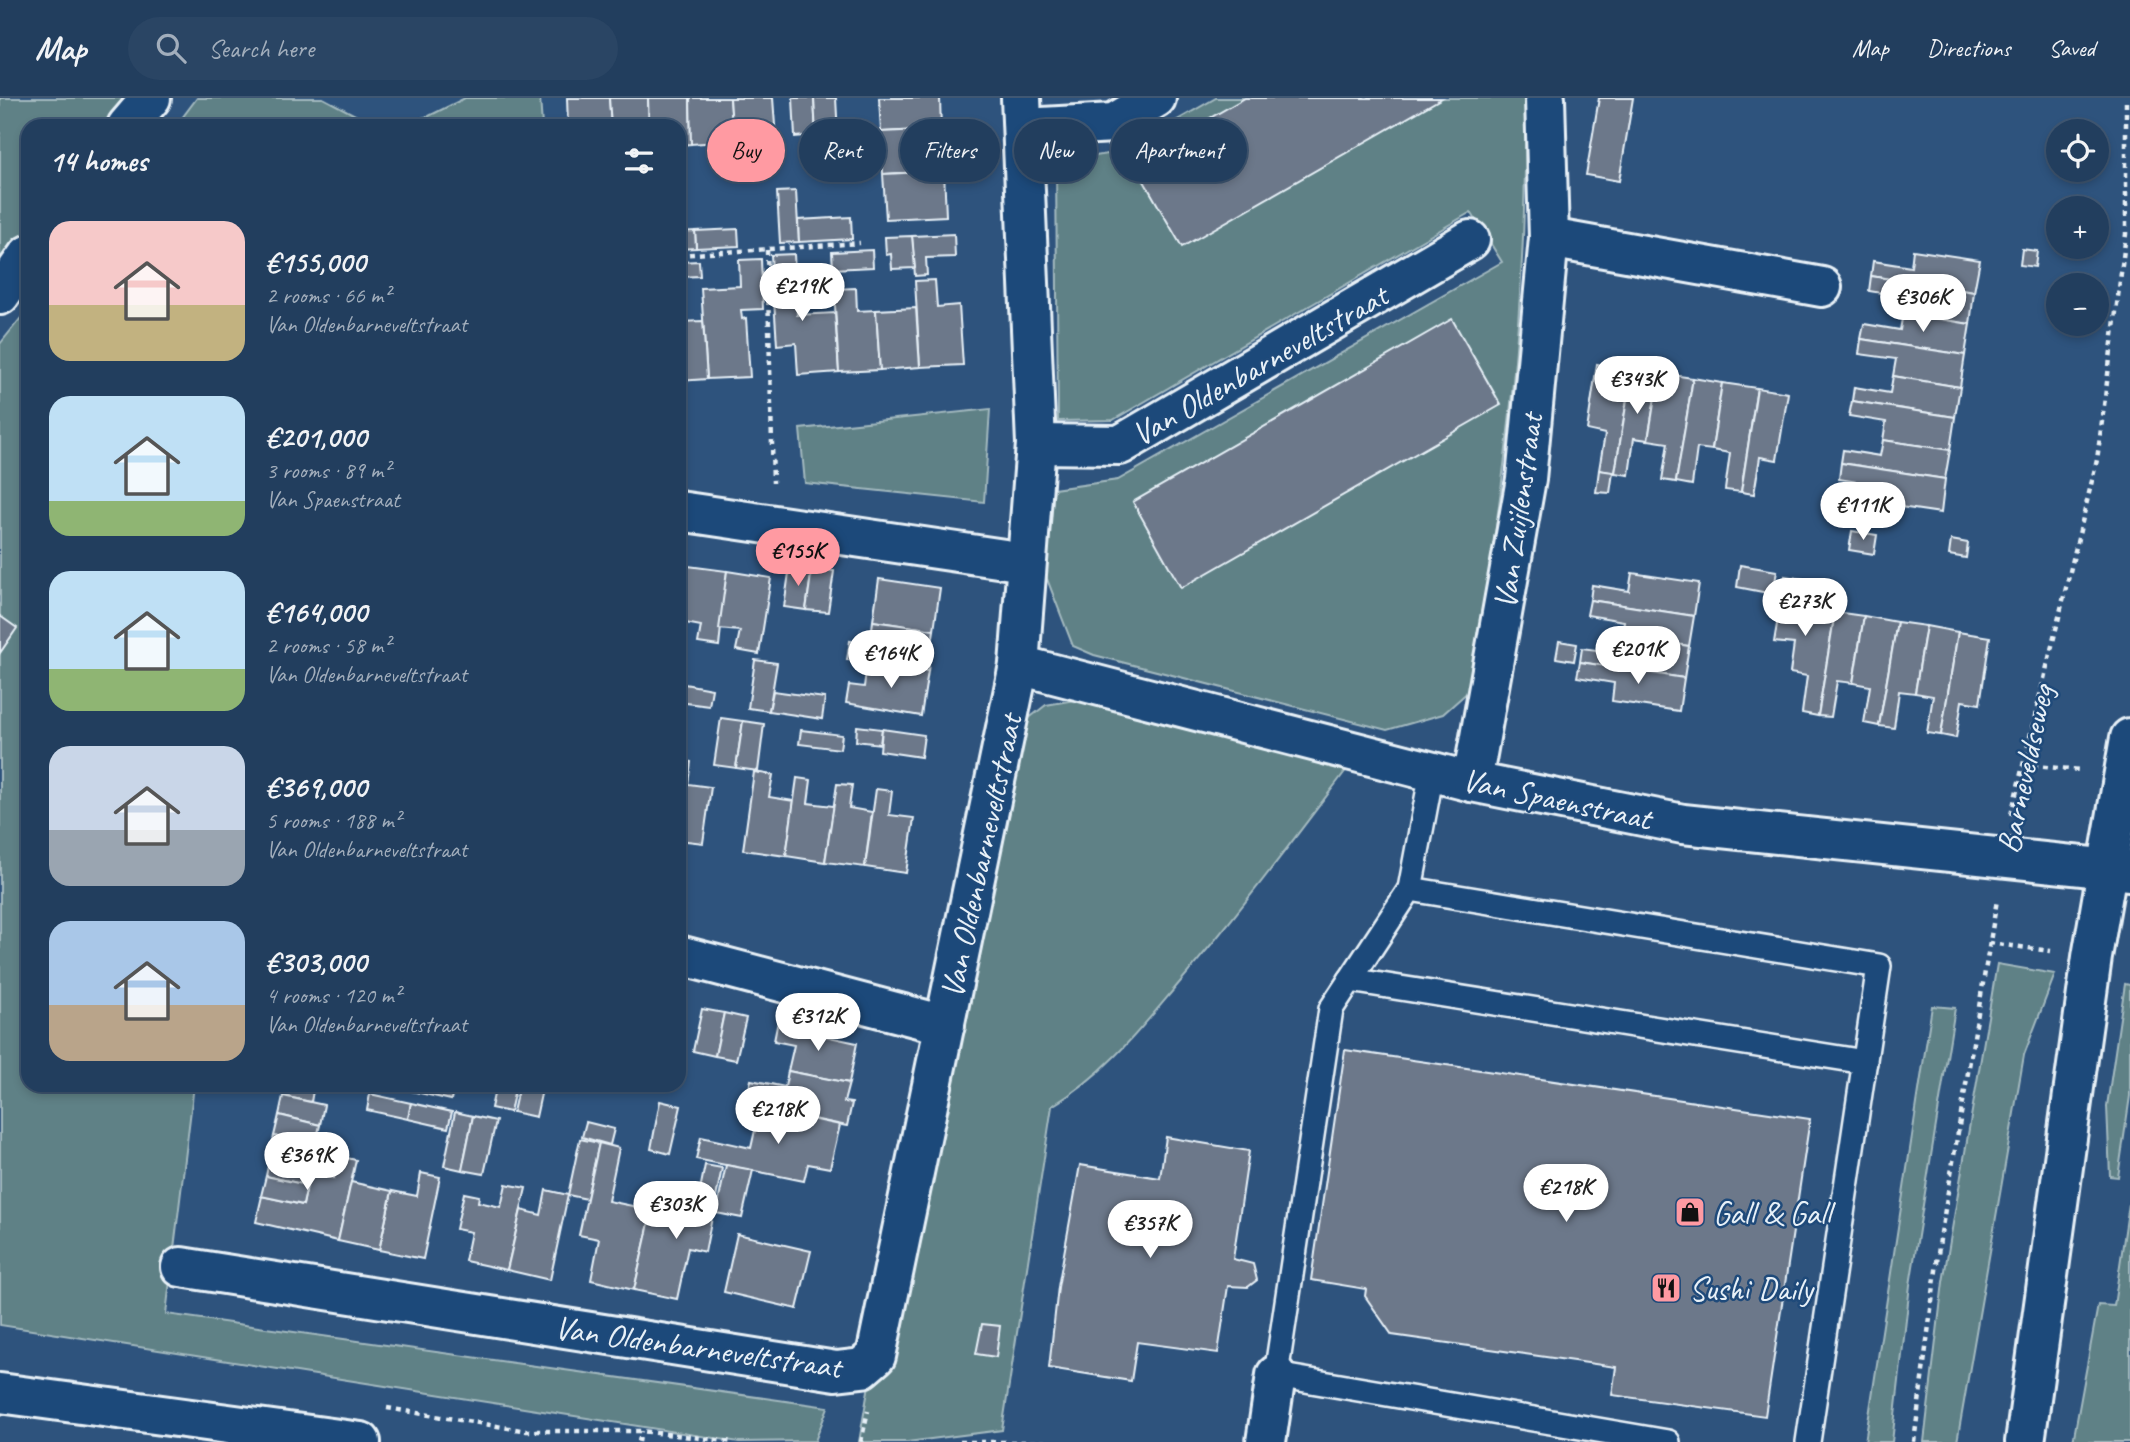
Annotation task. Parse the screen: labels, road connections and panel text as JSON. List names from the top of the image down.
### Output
{
  "streets": {
    "street": ["Van Oldenbarneveltstraat", "Van Zuijlenstraat", "Van Spaenstraat"],
    "path": ["Barneveldseweg"]
  },
  "crossings": [
    ["Van Oldenbarneveltstraat", "Van Spaenstraat"],
    ["Van Zuijlenstraat", "Van Spaenstraat"],
    ["Barneveldseweg", "Van Spaenstraat"]
  ],
  "places": {
    "shop": ["Gall & Gall"],
    "restaurant": ["Sushi Daily"]
  },
  "page": {
    "header": "Map",
    "search": "Search here",
    "nav": ["Map", "Directions", "Saved"],
    "map_buttons": ["+", "−"],
    "chip": [
      "Buy",
      "Rent",
      "Filters",
      "New",
      "Apartment"
    ],
    "heading": "14 homes",
    "list": [
      {
        "name": "€155,000",
        "note": "2 rooms · 66 m² · Van Oldenbarneveltstraat"
      },
      {
        "name": "€201,000",
        "note": "3 rooms · 89 m² · Van Spaenstraat"
      },
      {
        "name": "€164,000",
        "note": "2 rooms · 58 m² · Van Oldenbarneveltstraat"
      },
      {
        "name": "€369,000",
        "note": "5 rooms · 188 m² · Van Oldenbarneveltstraat"
      },
      {
        "name": "€303,000",
        "note": "4 rooms · 120 m² · Van Oldenbarneveltstraat"
      }
    ],
    "price": [
      "€219K",
      "€306K",
      "€343K",
      "€111K",
      "€155K",
      "€273K",
      "€201K",
      "€164K",
      "€312K",
      "€218K",
      "€369K",
      "€218K",
      "€303K",
      "€357K"
    ]
  }
}
